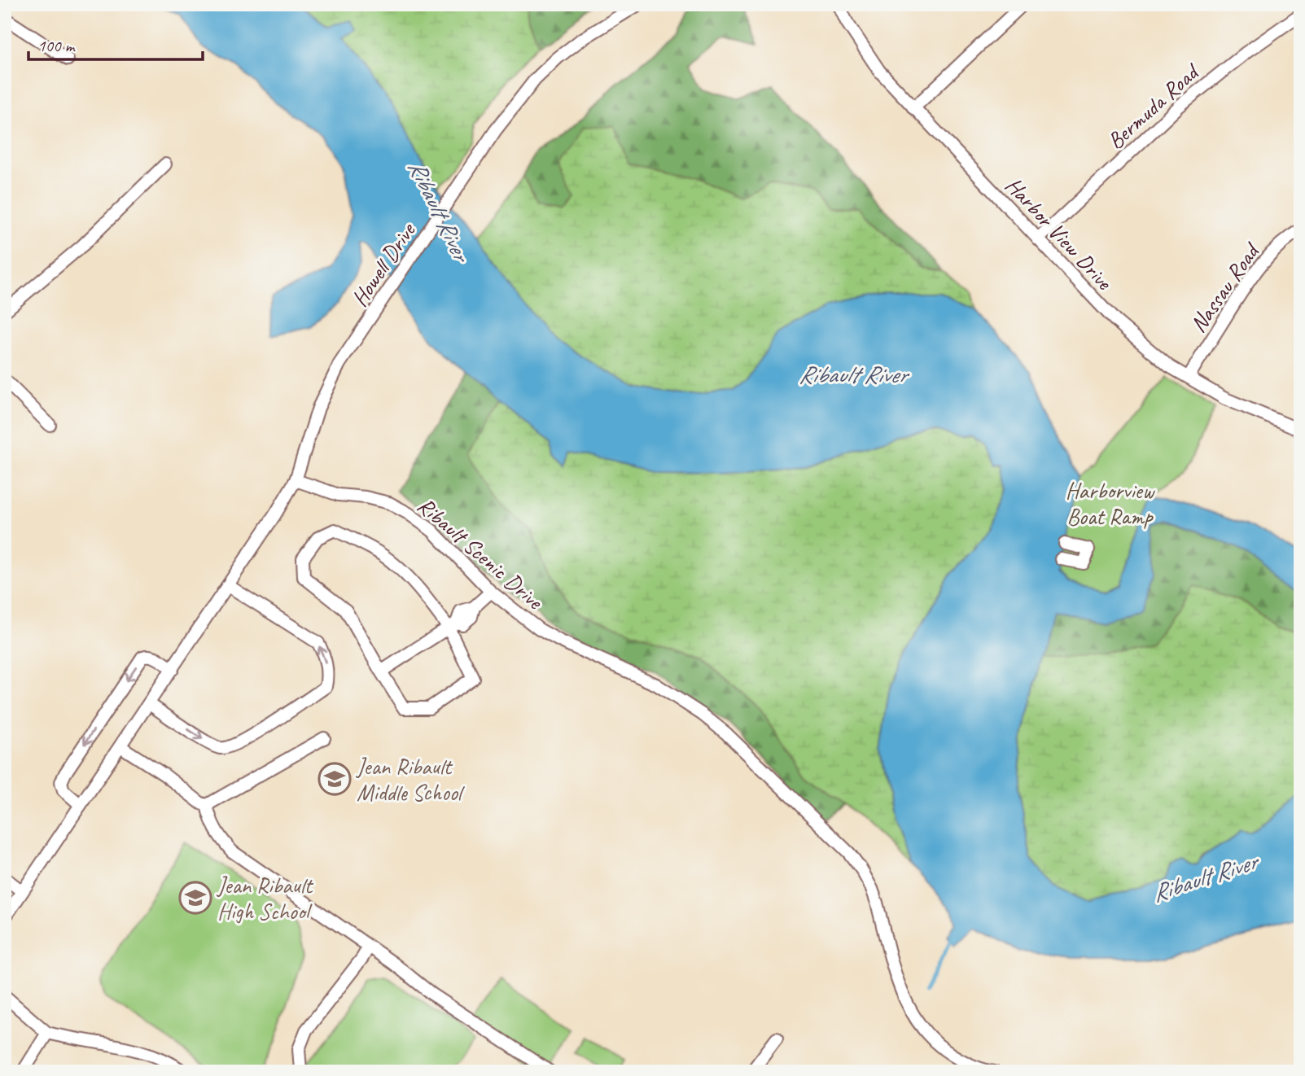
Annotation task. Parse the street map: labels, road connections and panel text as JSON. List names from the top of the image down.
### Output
{
  "streets": {
    "street": [
      "Bermuda Road",
      "Harbor View Drive",
      "Howell Drive",
      "Nassau Road",
      "Ribault Scenic Drive"
    ]
  },
  "crossings": [
    ["Bermuda Road", "Harbor View Drive"],
    ["Harbor View Drive", "Nassau Road"],
    ["Howell Drive", "Ribault Scenic Drive"]
  ],
  "water": ["Ribault River"],
  "parks": ["Harborview Boat Ramp"],
  "places": {
    "school or university": ["Jean Ribault Middle School", "Jean Ribault High School"]
  },
  "scale_bar": "100 m"
}
